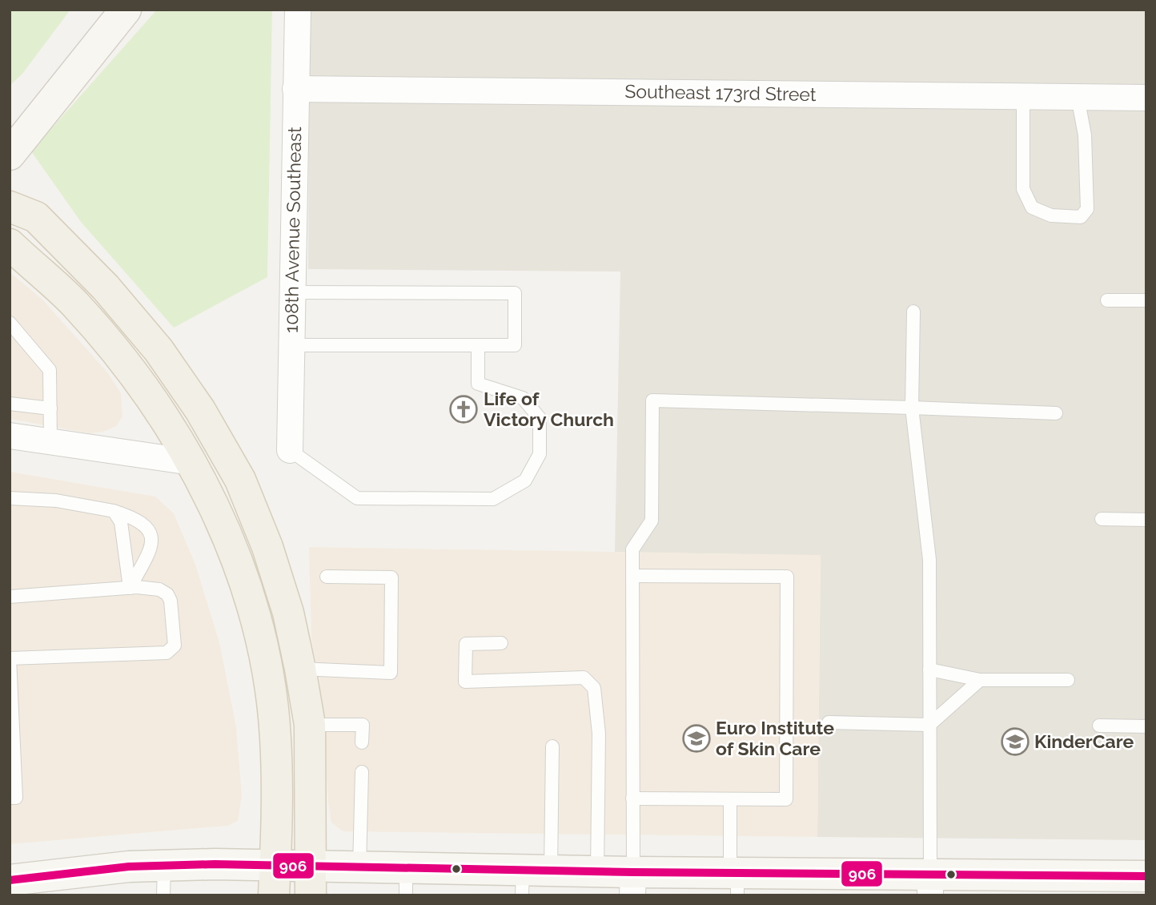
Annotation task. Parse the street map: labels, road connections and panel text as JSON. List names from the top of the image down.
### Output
{
  "streets": {
    "street": ["Southeast 173rd Street", "108th Avenue Southeast"]
  },
  "crossings": [
    ["Southeast 173rd Street", "108th Avenue Southeast"]
  ],
  "places": {
    "church": ["Life of Victory Church"],
    "school or university": ["Euro Institute of Skin Care", "KinderCare"]
  },
  "lines": ["transit line 906"]
}
